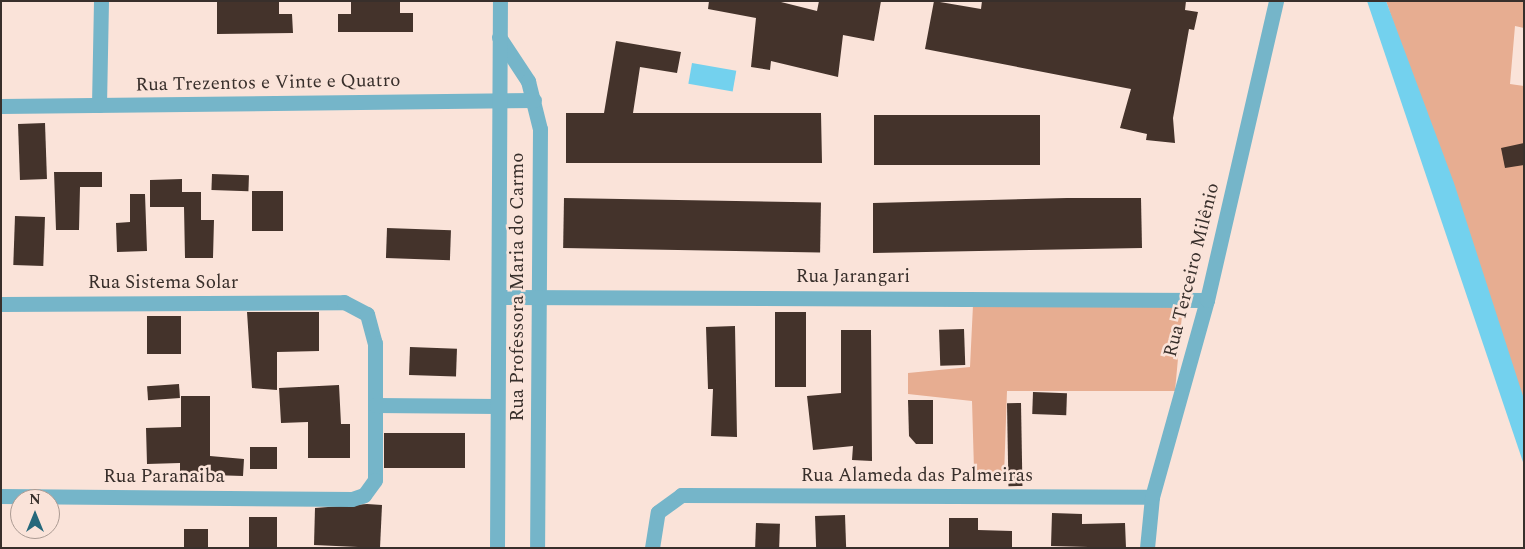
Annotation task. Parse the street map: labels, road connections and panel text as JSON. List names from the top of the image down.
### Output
{
  "streets": {
    "street": [
      "Rua Trezentos e Vinte e Quatro",
      "Rua Terceiro Milênio",
      "Rua Jarangari",
      "Rua Sistema Solar",
      "Rua Professora Maria do Carmo",
      "Rua Alameda das Palmeiras",
      "Rua Paranaiba"
    ]
  },
  "crossings": [
    ["Rua Trezentos e Vinte e Quatro", "Rua Professora Maria do Carmo"],
    ["Rua Terceiro Milênio", "Rua Jarangari"],
    ["Rua Terceiro Milênio", "Rua Alameda das Palmeiras"],
    ["Rua Jarangari", "Rua Professora Maria do Carmo"],
    ["Rua Sistema Solar", "Rua Paranaiba"]
  ],
  "north": "top"
}
